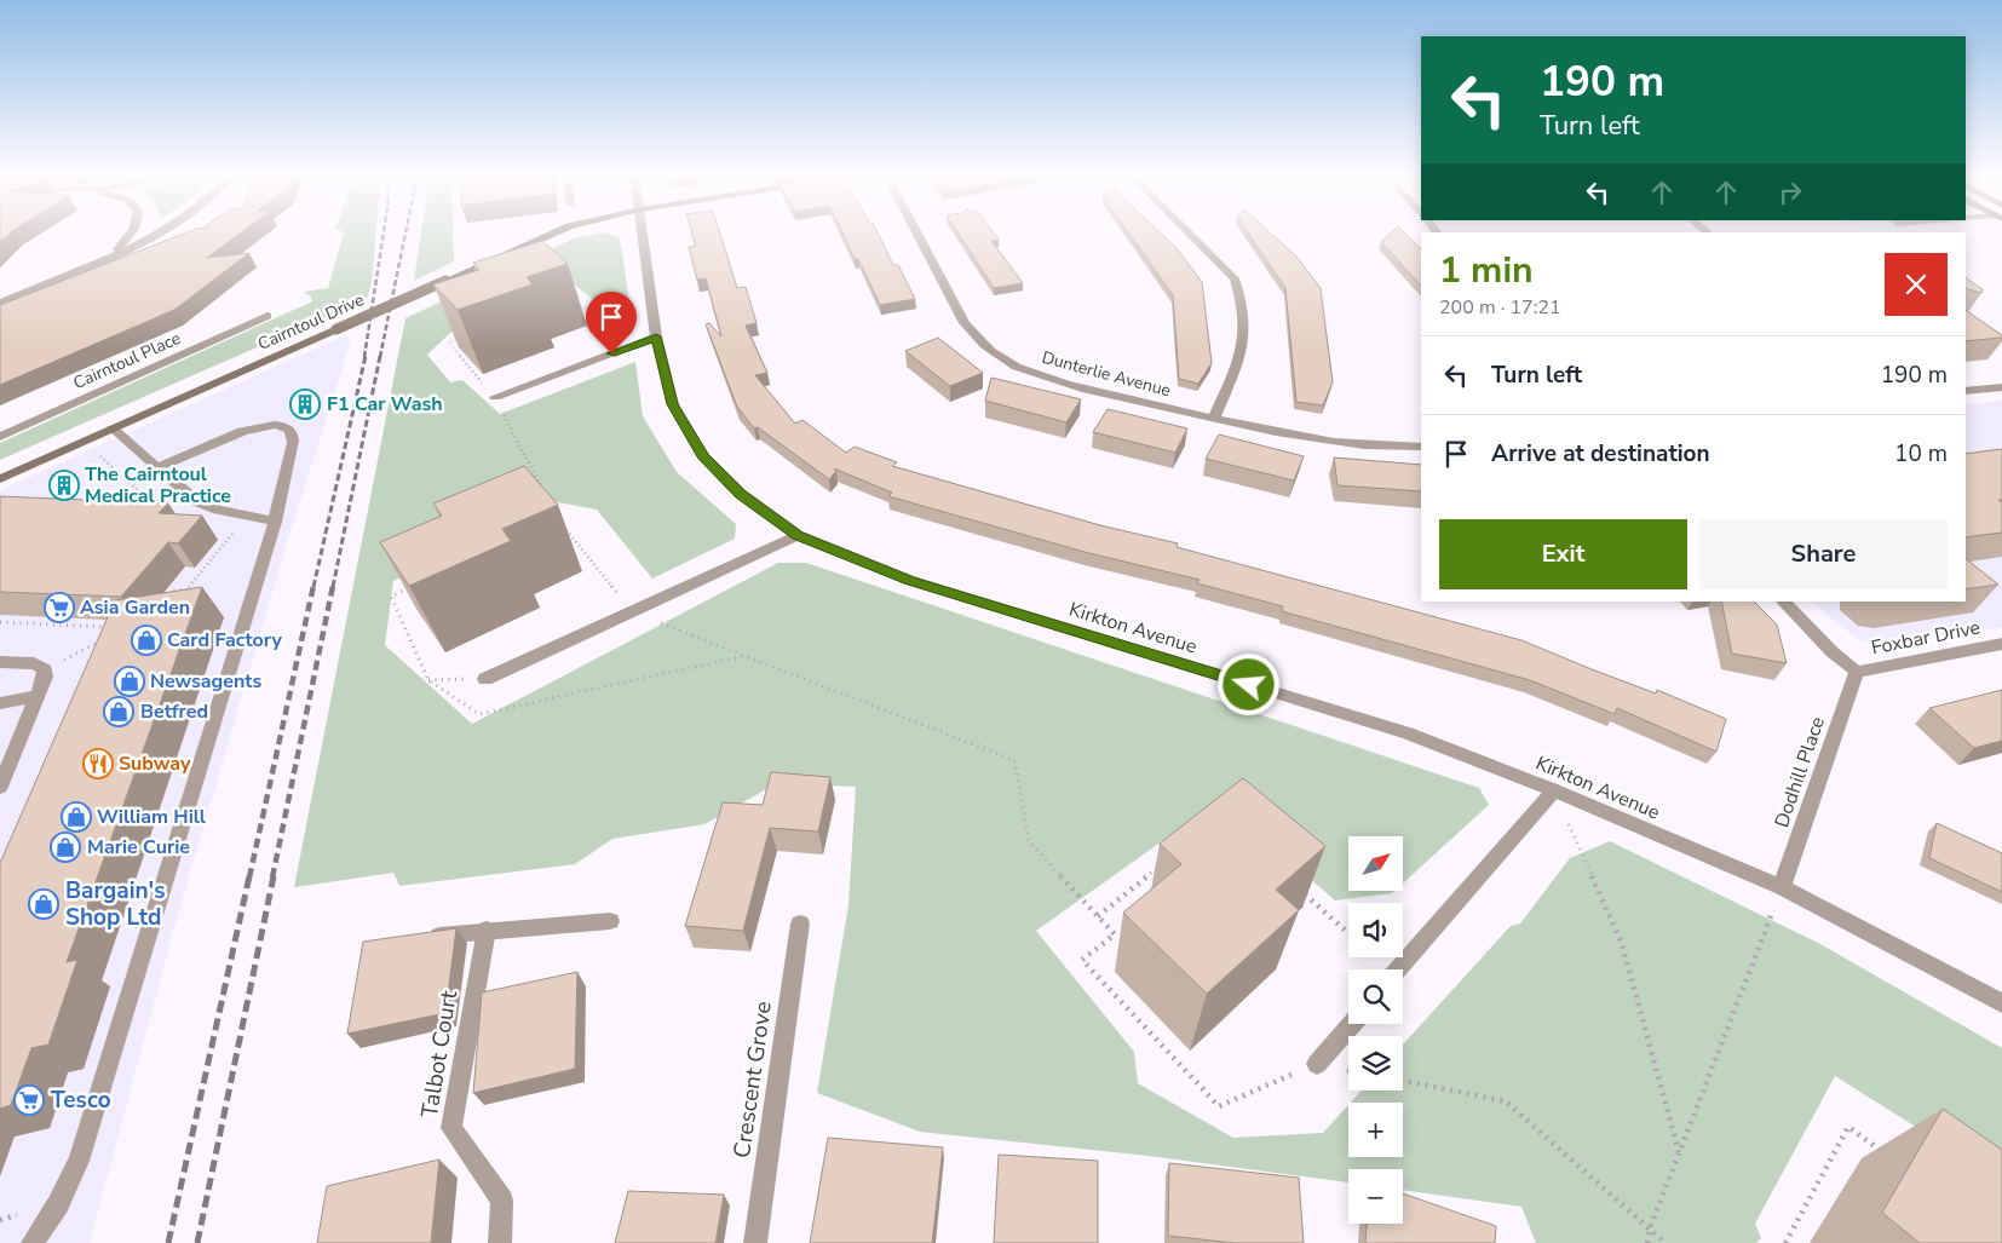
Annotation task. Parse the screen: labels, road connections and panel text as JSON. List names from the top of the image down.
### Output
{
  "streets": {
    "street": [
      "Cairntoul Drive",
      "Cairntoul Place",
      "Dunterlie Avenue",
      "Kirkton Avenue",
      "Foxbar Drive",
      "Dodhill Place",
      "Talbot Court",
      "Crescent Grove"
    ]
  },
  "crossings": [
    ["Kirkton Avenue", "Dodhill Place"],
    ["Foxbar Drive", "Dodhill Place"]
  ],
  "places": {
    "building": ["F1 Car Wash", "The Cairntoul Medical Practice"],
    "supermarket": ["Asia Garden", "Tesco"],
    "shop": [
      "Card Factory",
      "Newsagents",
      "Betfred",
      "William Hill",
      "Marie Curie",
      "Bargain's Shop Ltd"
    ],
    "restaurant": ["Subway"]
  },
  "north": "top right",
  "page": {
    "turn": ["190 m", "Turn left"],
    "heading": ["1 min", "200 m · 17:21"],
    "list": [
      {
        "name": "Turn left",
        "value": "190 m"
      },
      {
        "name": "Arrive at destination",
        "value": "10 m"
      }
    ],
    "buttons": ["Exit", "Share"],
    "map_buttons": ["+", "−"]
  }
}
